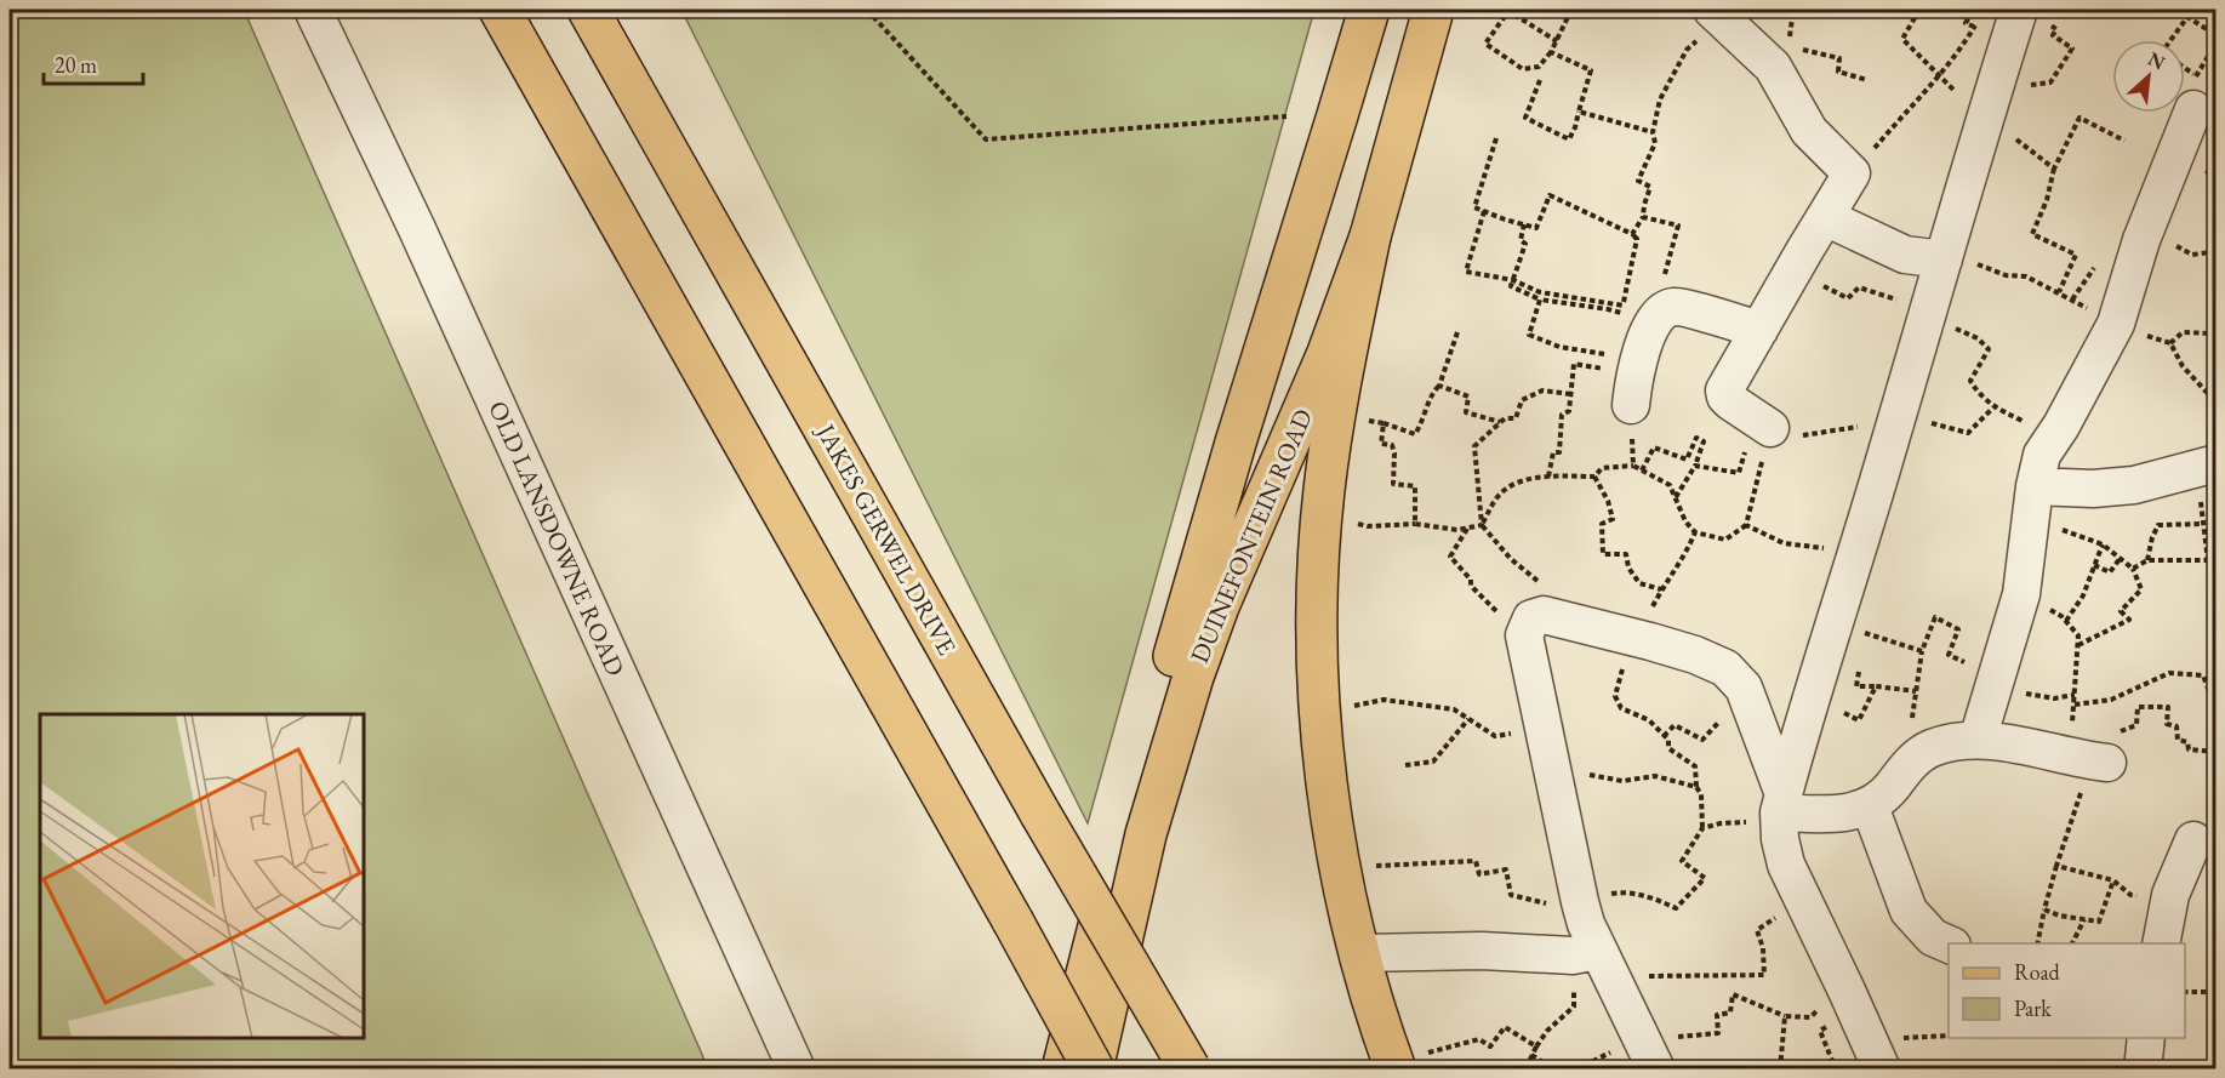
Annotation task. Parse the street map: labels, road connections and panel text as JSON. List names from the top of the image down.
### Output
{
  "streets": {
    "main road": ["DUINEFONTEIN ROAD", "JAKES GERWEL DRIVE"],
    "street": ["OLD LANSDOWNE ROAD"]
  },
  "legend": ["Road", "Park"],
  "scale_bar": "20 m",
  "north": "top right"
}
